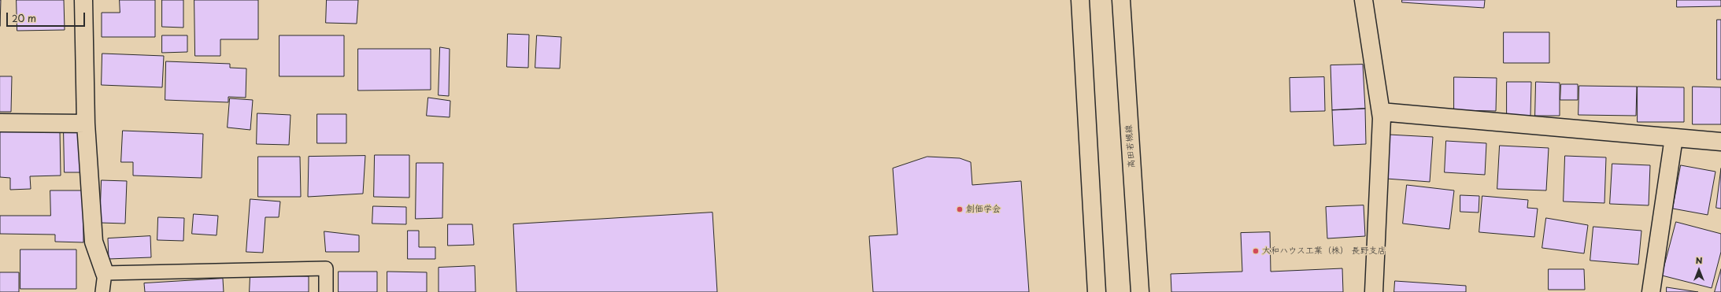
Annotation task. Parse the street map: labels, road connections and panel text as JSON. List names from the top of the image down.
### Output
{
  "streets": {
    "street": ["高田若槻線"]
  },
  "places": ["創価学会", "大和ハウス工業（株） 長野支店"],
  "scale_bar": "20 m",
  "north": "top"
}
